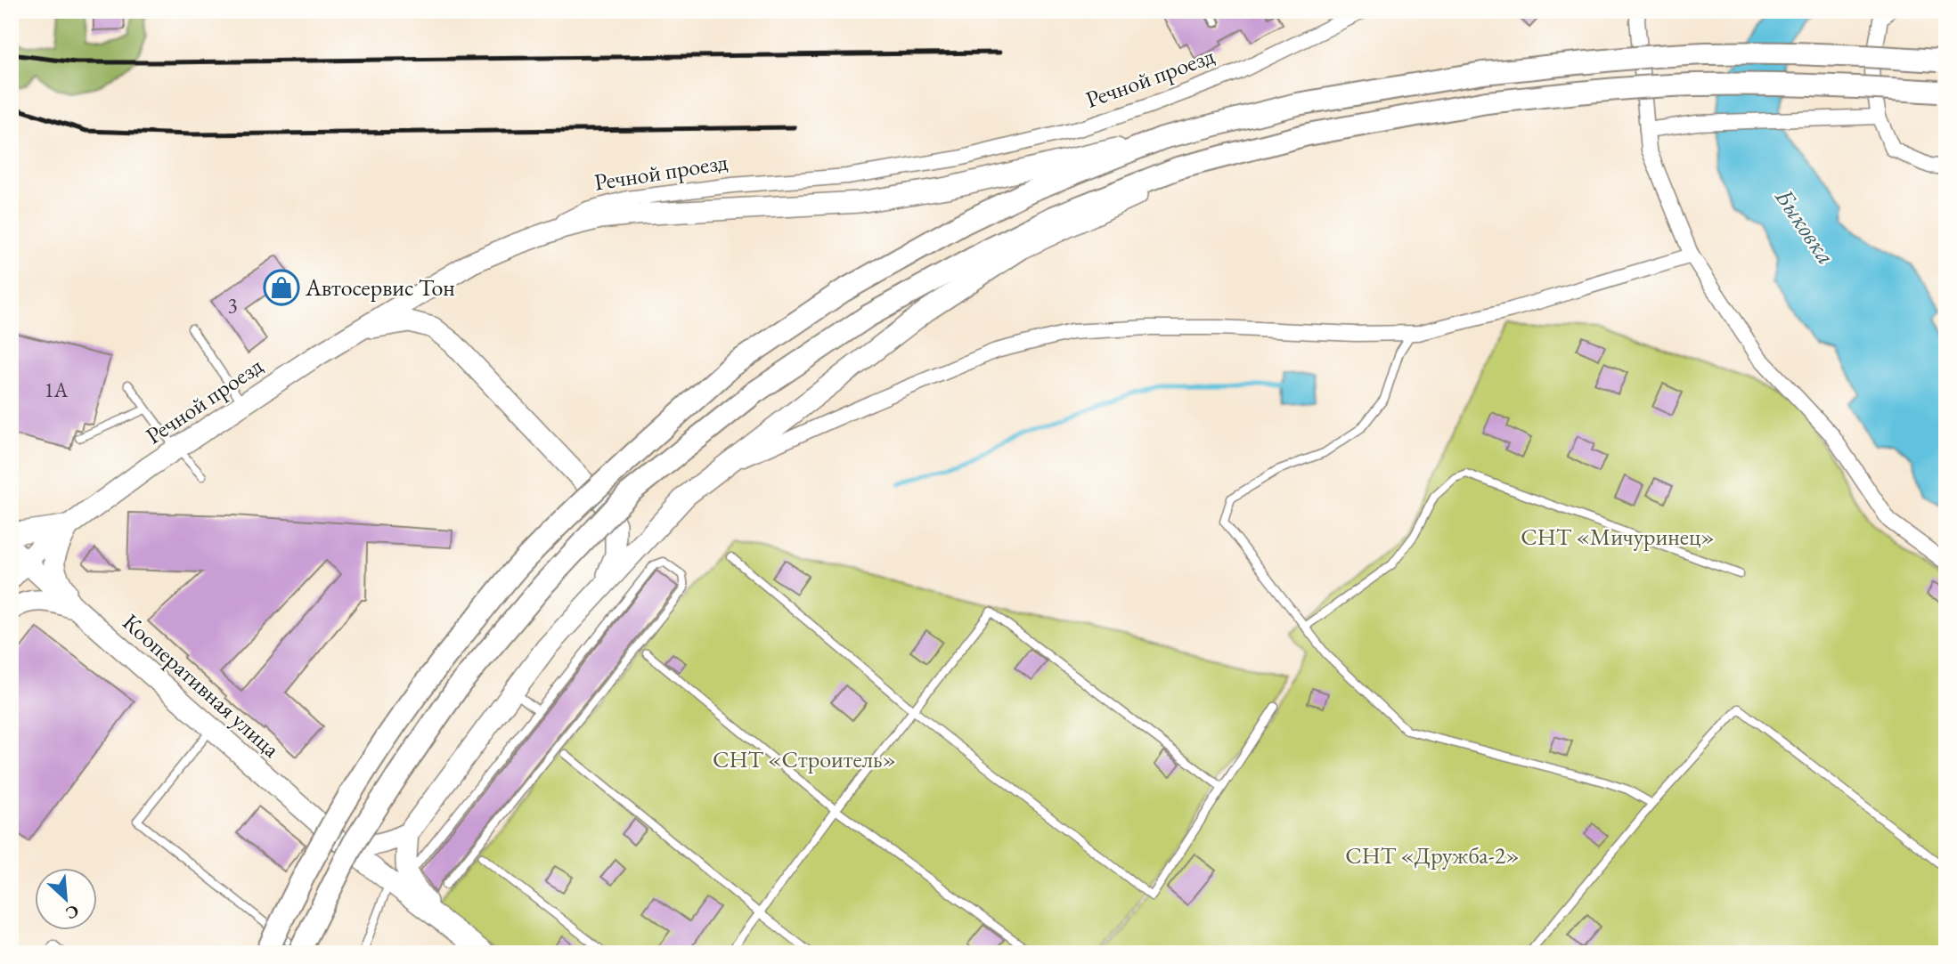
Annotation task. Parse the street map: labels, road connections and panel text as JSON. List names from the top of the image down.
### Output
{
  "streets": {
    "main road": ["Речной проезд", "Кооперативная улица"]
  },
  "crossings": [
    ["Речной проезд", "Кооперативная улица"]
  ],
  "water": ["Быковка"],
  "parks": ["СНТ «Мичуринец»", "СНТ «Строитель»", "СНТ «Дружба-2»"],
  "places": {
    "shop": ["Автосервис Тон"]
  },
  "house_numbers": ["3", "1А"],
  "north": "bottom right"
}
